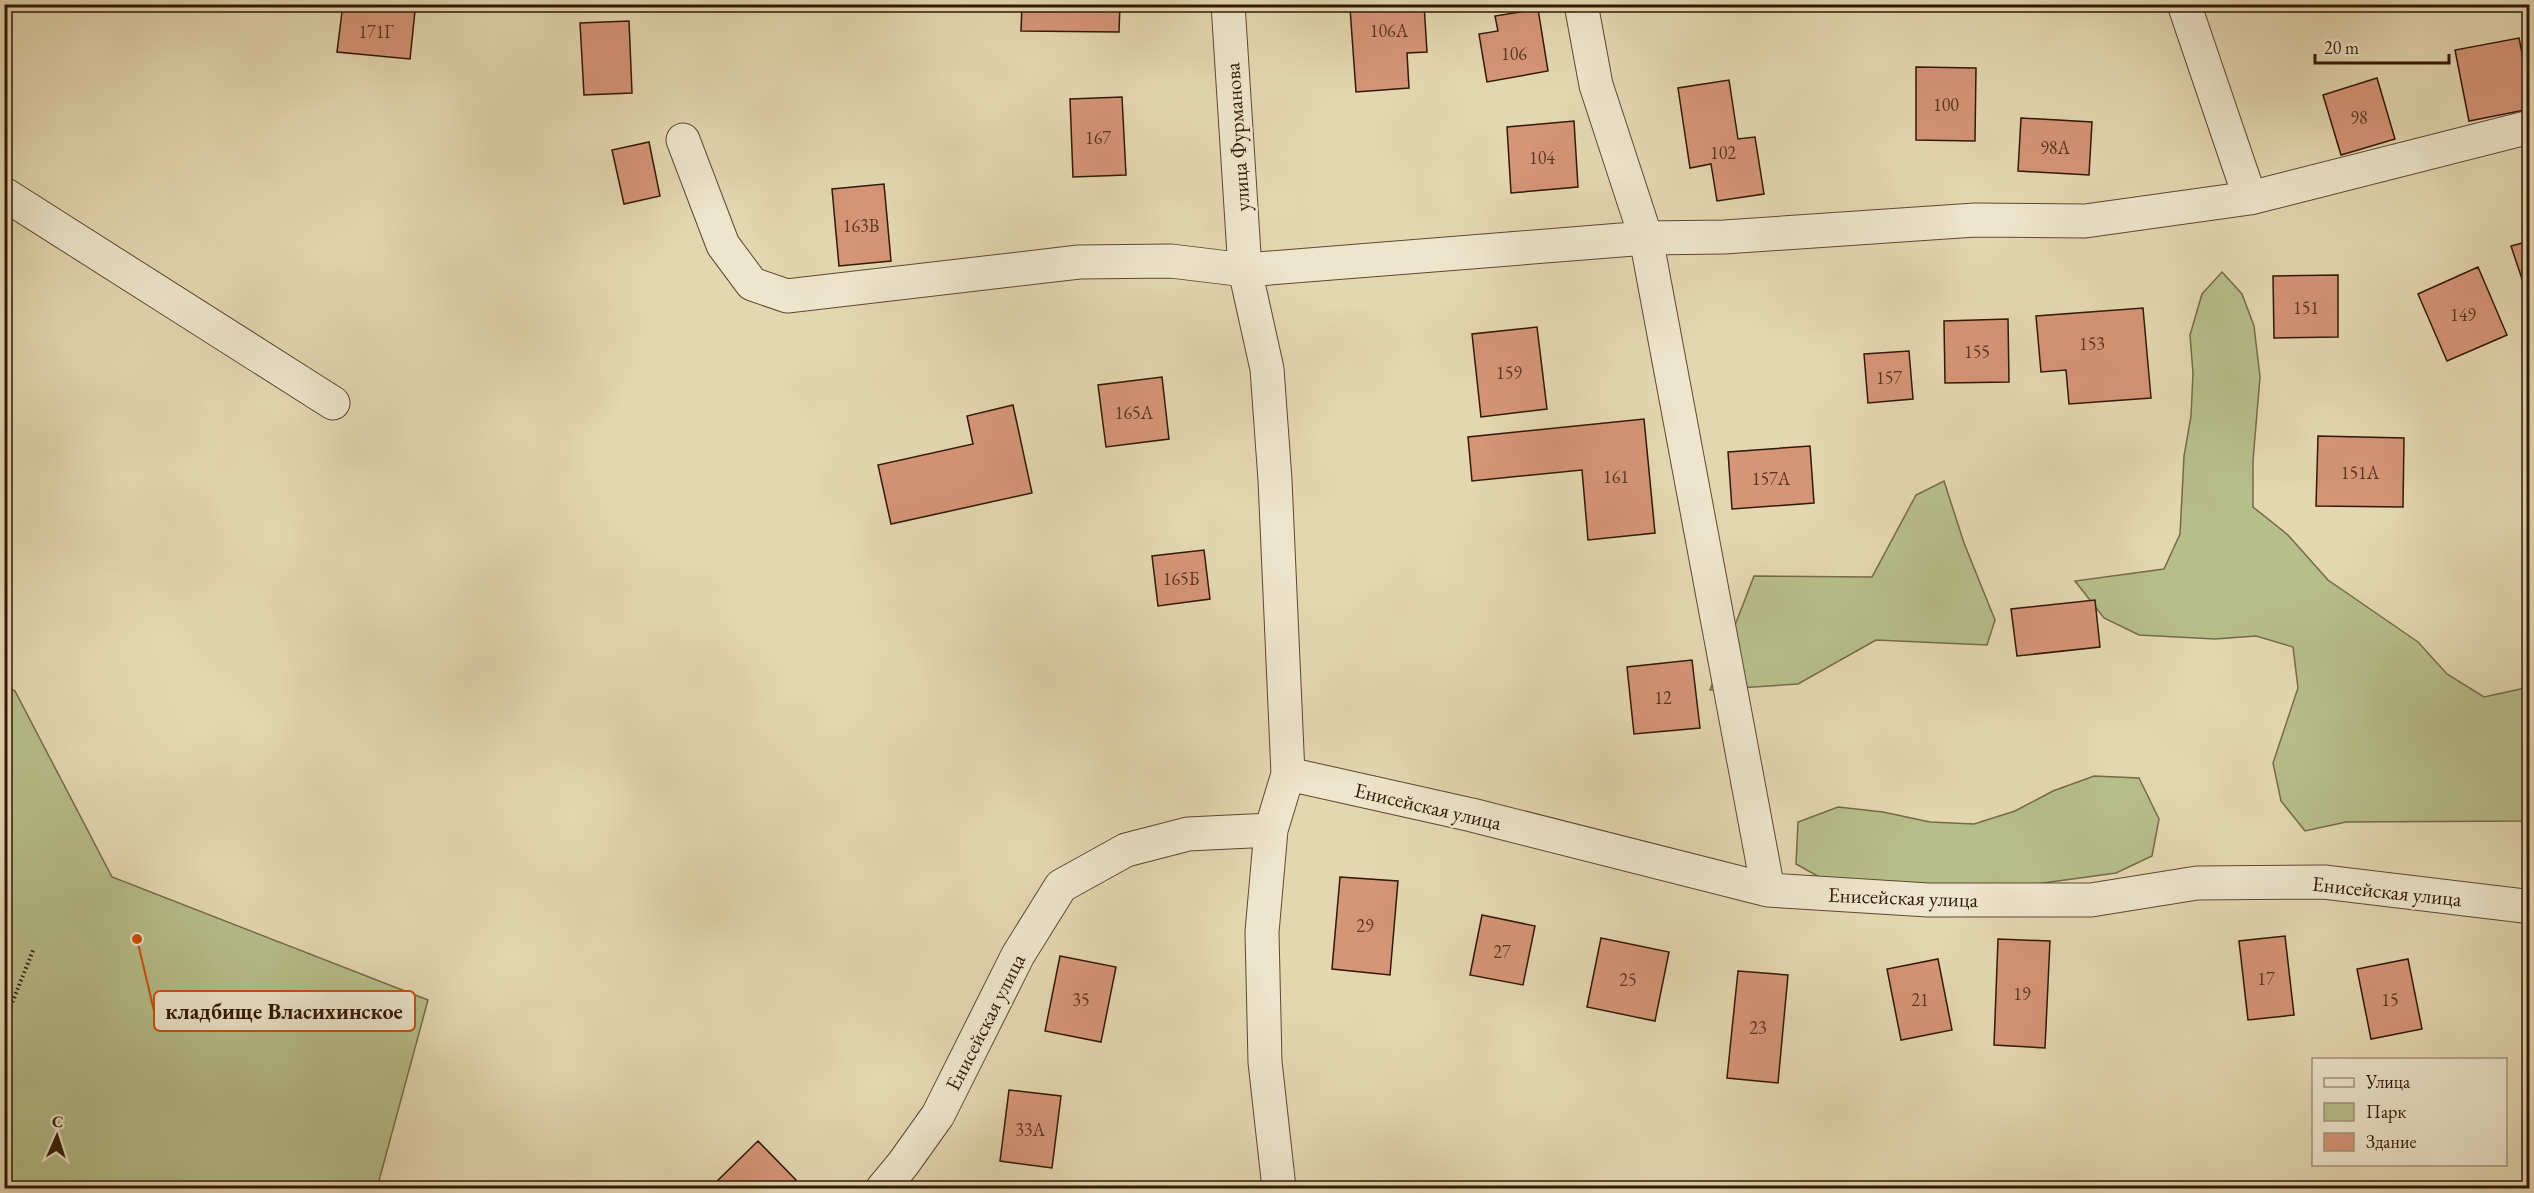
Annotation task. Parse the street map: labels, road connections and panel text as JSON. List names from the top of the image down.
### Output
{
  "streets": {
    "street": ["улица Фурманова", "Енисейская улица"]
  },
  "crossings": [
    ["улица Фурманова", "Енисейская улица"]
  ],
  "places": ["кладбище Власихинское"],
  "house_numbers": [
    "106А",
    "171Г",
    "106",
    "100",
    "98",
    "167",
    "98А",
    "102",
    "104",
    "163В",
    "151",
    "149",
    "153",
    "155",
    "159",
    "157",
    "165А",
    "151А",
    "161",
    "157А",
    "165Б",
    "12",
    "29",
    "27",
    "17",
    "25",
    "19",
    "35",
    "21",
    "15",
    "23",
    "33А"
  ],
  "legend": ["Улица", "Парк", "Здание"],
  "scale_bar": "20 m",
  "north": "top"
}
